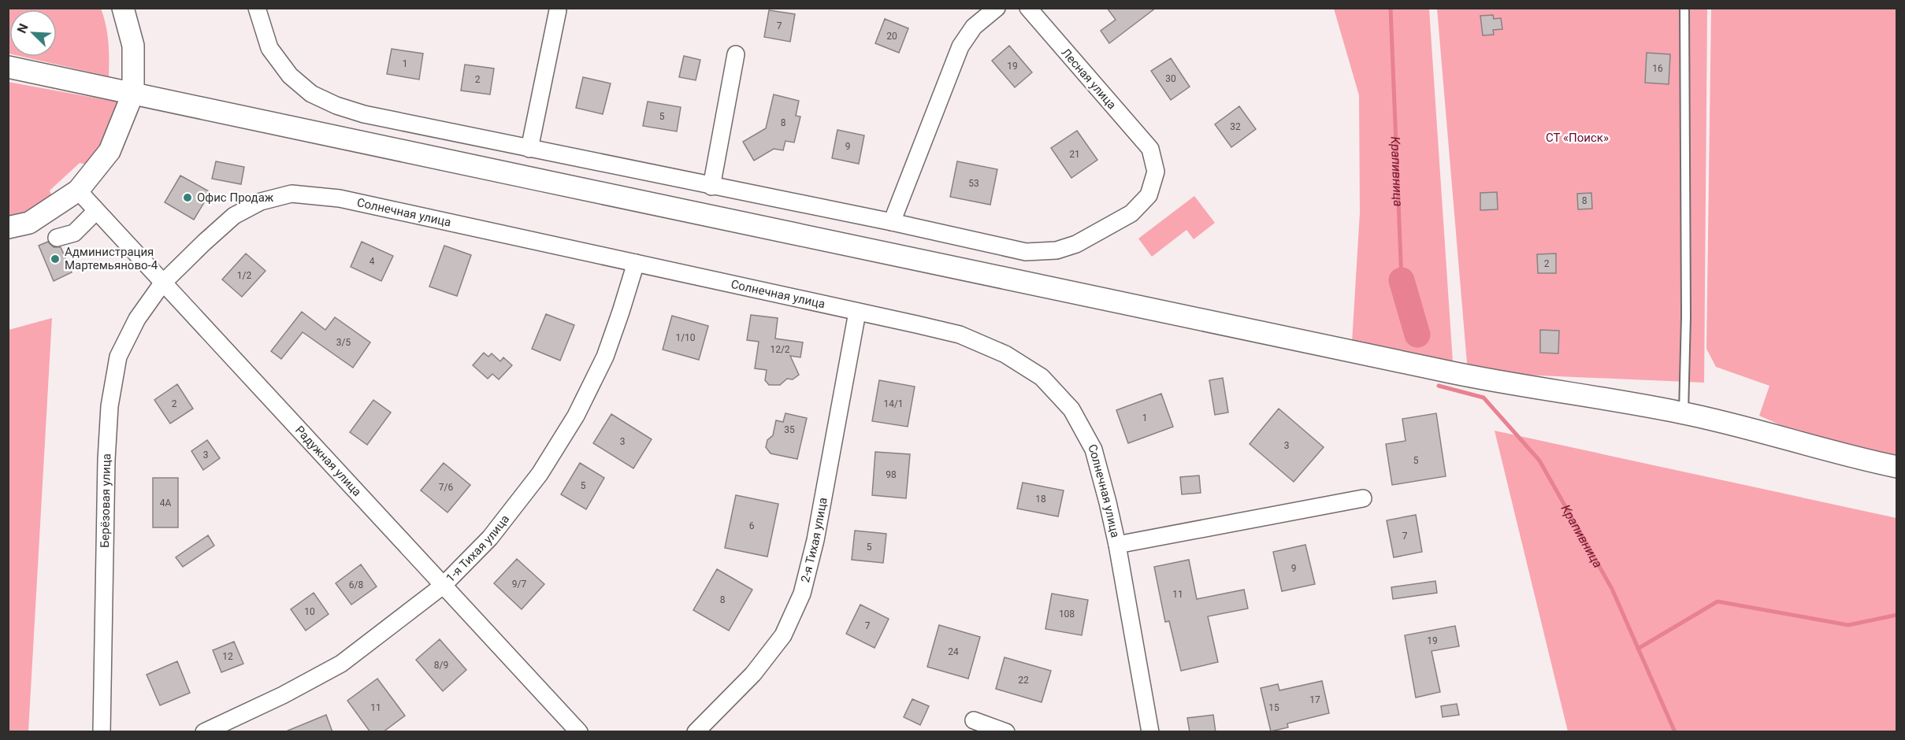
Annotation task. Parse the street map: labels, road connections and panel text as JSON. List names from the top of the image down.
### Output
{
  "streets": {
    "street": [
      "Лесная улица",
      "Солнечная улица",
      "Радужная улица",
      "Берёзовая улица",
      "2-я Тихая улица",
      "1-я Тихая улица"
    ]
  },
  "crossings": [
    ["Солнечная улица", "Радужная улица"],
    ["Солнечная улица", "Берёзовая улица"],
    ["Солнечная улица", "2-я Тихая улица"],
    ["Солнечная улица", "1-я Тихая улица"],
    ["Радужная улица", "Берёзовая улица"],
    ["Радужная улица", "1-я Тихая улица"]
  ],
  "water": ["Крапивница"],
  "parks": ["СТ «Поиск»"],
  "places": ["Офис Продаж", "Администрация Мартемьяново-4"],
  "house_numbers": [
    "7",
    "20",
    "1",
    "19",
    "16",
    "30",
    "2",
    "5",
    "8",
    "32",
    "9",
    "21",
    "53",
    "8",
    "4",
    "2",
    "1/2",
    "1/10",
    "3/5",
    "12/2",
    "2",
    "14/1",
    "1",
    "35",
    "3",
    "3",
    "3",
    "5",
    "98",
    "5",
    "7/6",
    "18",
    "4А",
    "6",
    "7",
    "5",
    "9",
    "9/7",
    "6/8",
    "11",
    "8",
    "10",
    "108",
    "7",
    "19",
    "24",
    "12",
    "8/9",
    "22",
    "17",
    "11",
    "15"
  ],
  "north": "top left"
}
